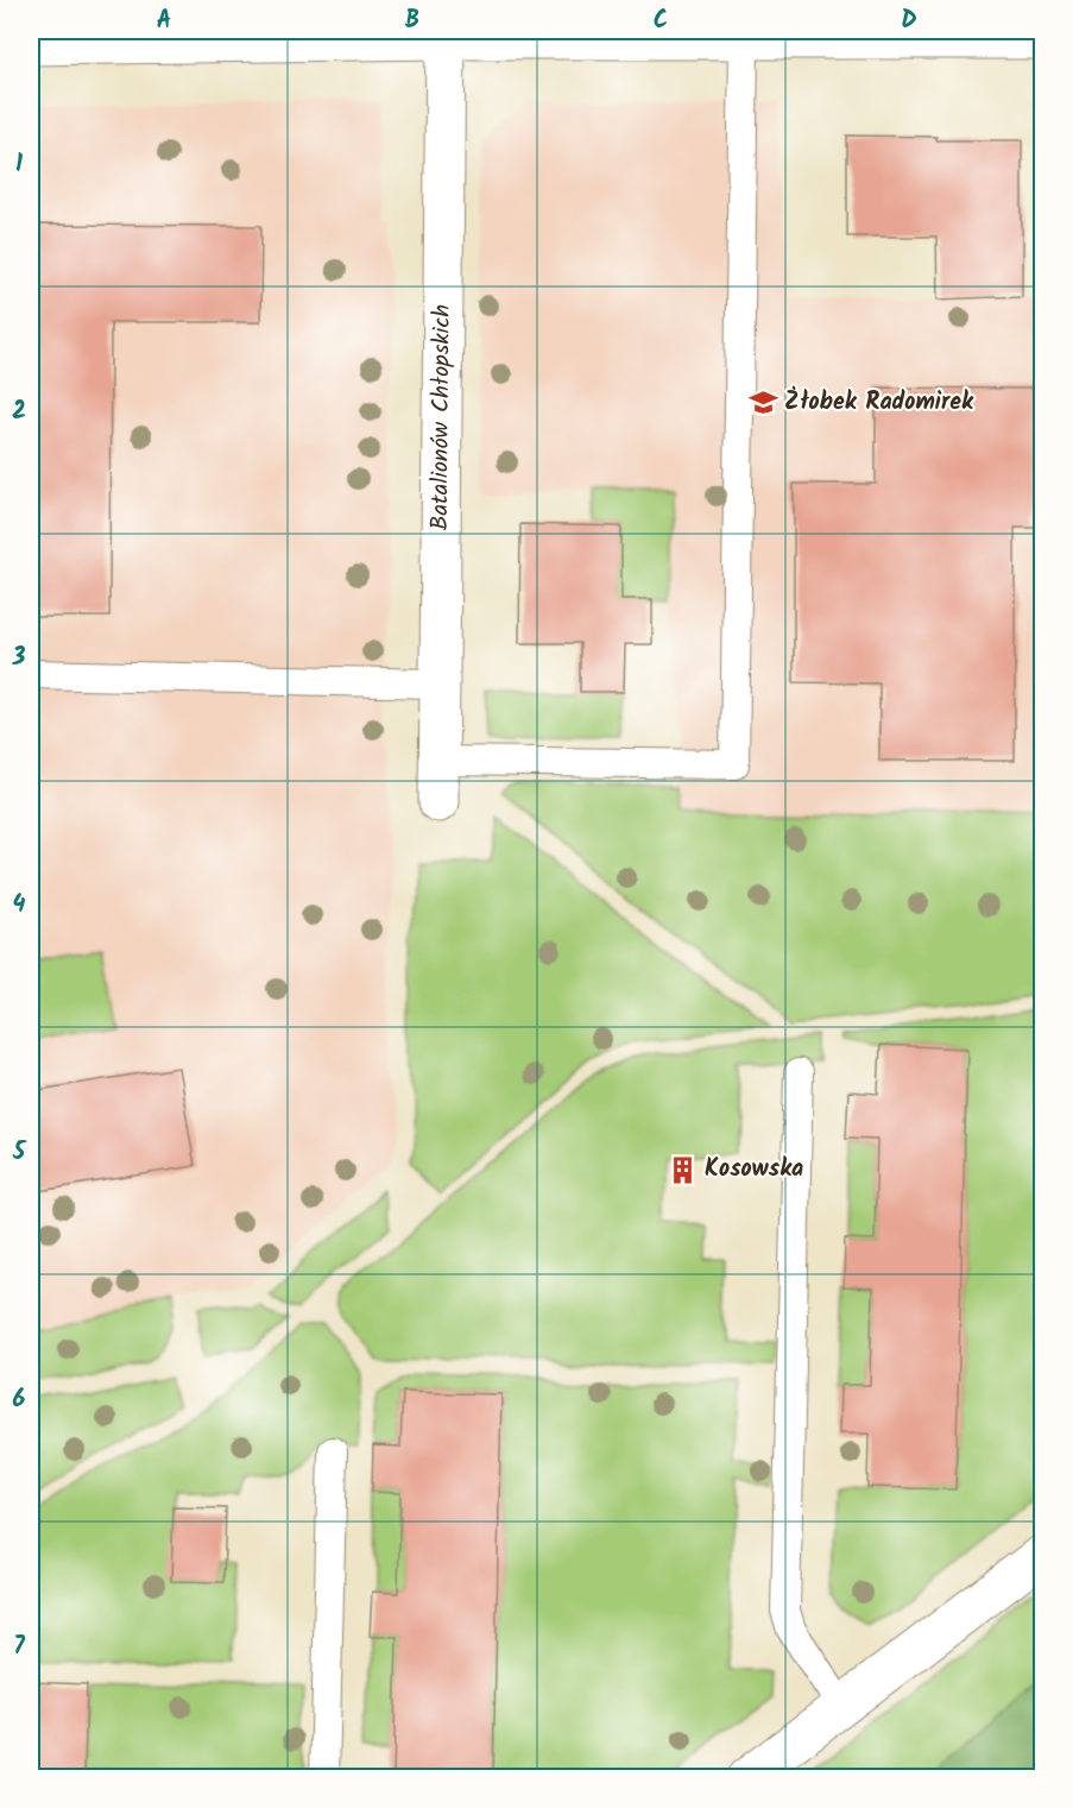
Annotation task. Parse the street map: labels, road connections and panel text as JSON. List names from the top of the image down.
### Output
{
  "streets": {
    "street": ["Batalionów Chłopskich"]
  },
  "places": {
    "school or university": ["Żłobek Radomirek"],
    "building": ["Kosowska"]
  },
  "grid": {
    "columns": [
      "A",
      "B",
      "C",
      "D"
    ],
    "rows": [
      "1",
      "2",
      "3",
      "4",
      "5",
      "6",
      "7"
    ]
  }
}
